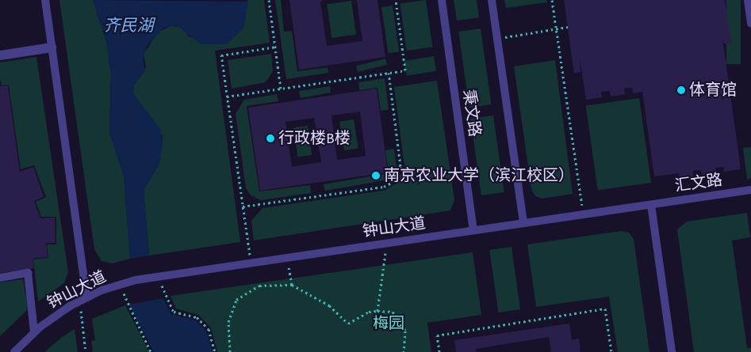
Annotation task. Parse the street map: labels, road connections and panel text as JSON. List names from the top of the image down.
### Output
{
  "streets": {
    "lane": ["秉文路", "汇文路", "钟山大道"]
  },
  "crossings": [
    ["秉文路", "钟山大道"],
    ["汇文路", "钟山大道"]
  ],
  "water": ["齐民湖"],
  "parks": ["梅园"],
  "places": ["体育馆", "行政楼B楼", "南京农业大学（滨江校区）"]
}
